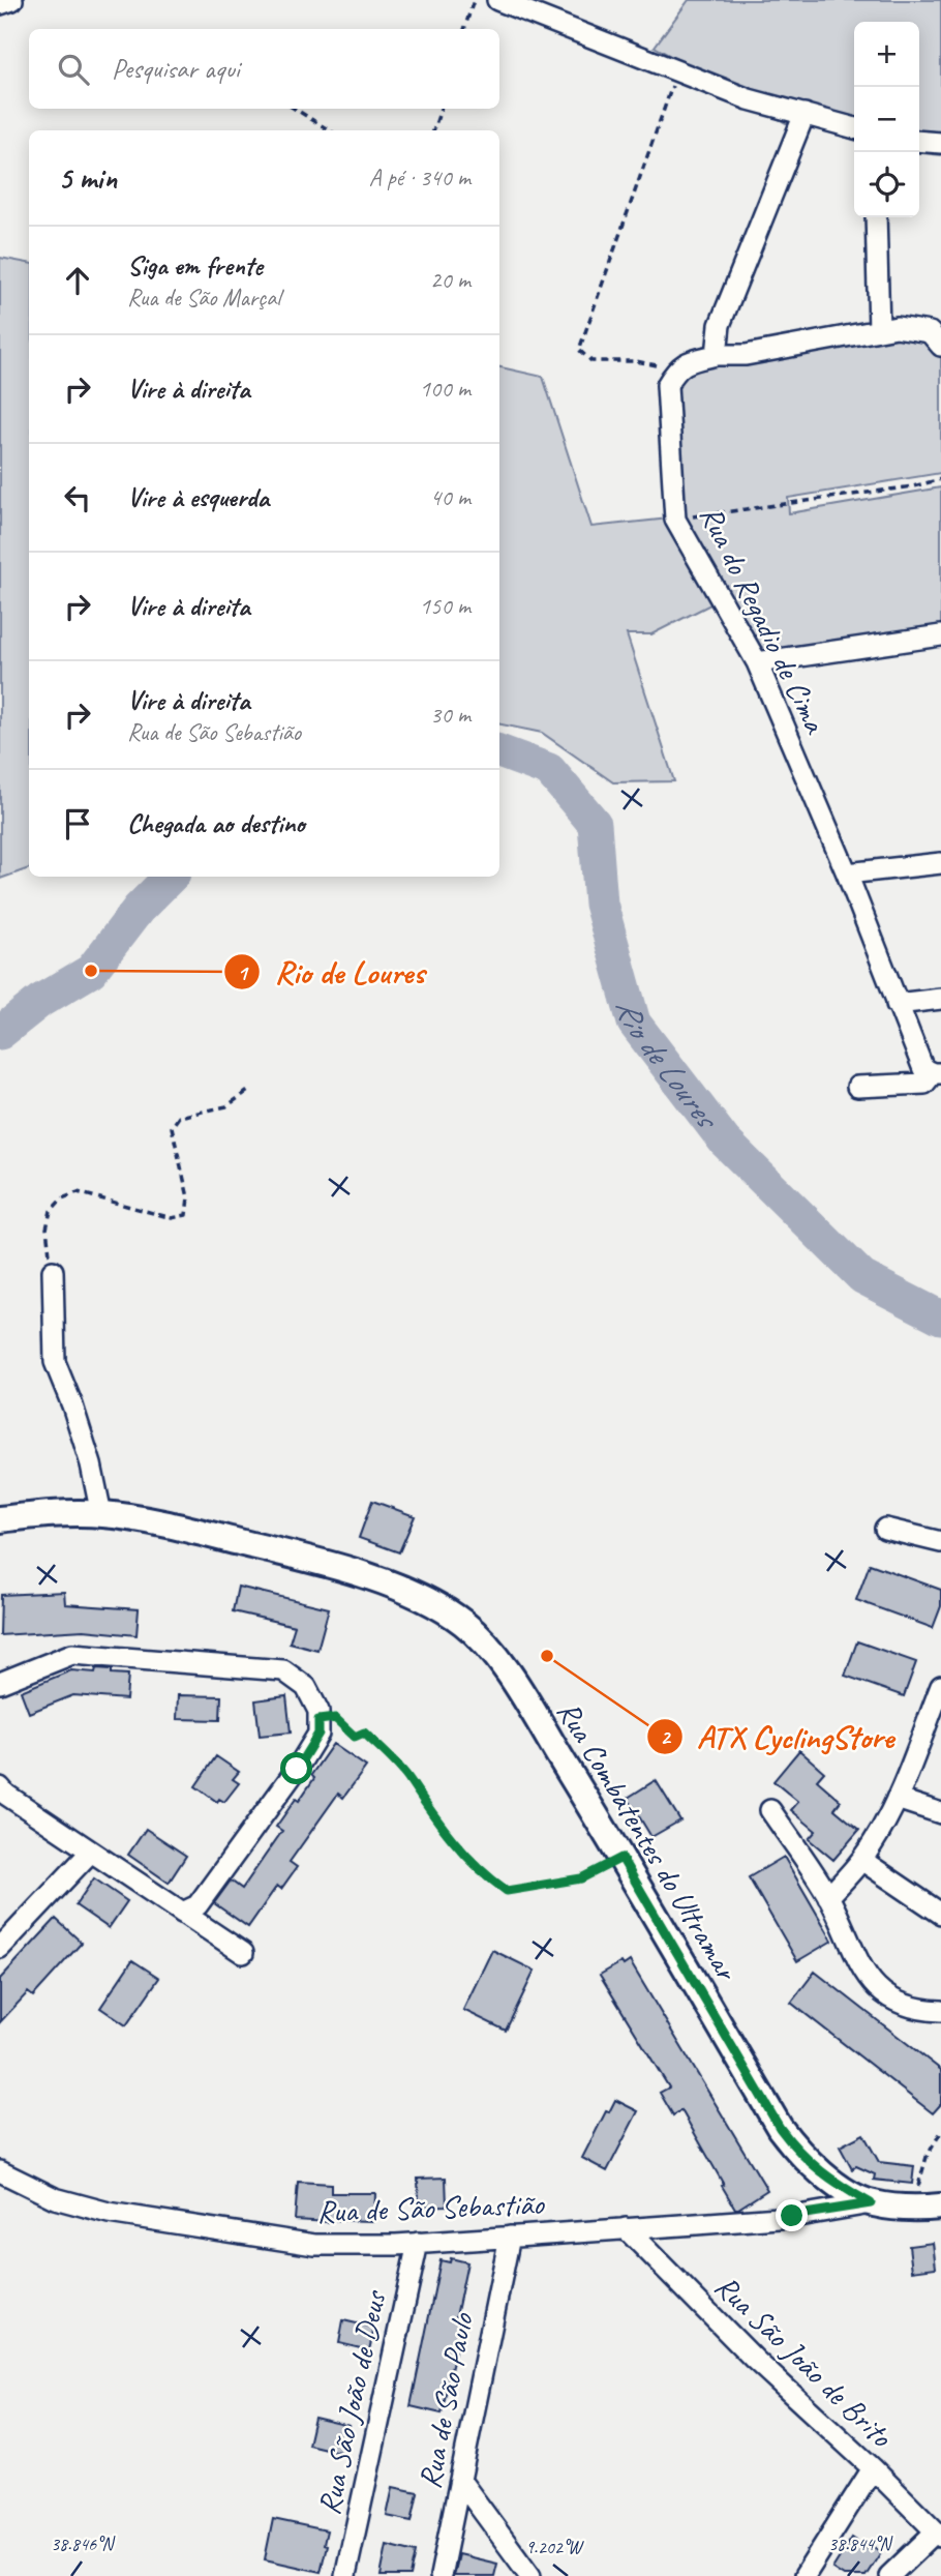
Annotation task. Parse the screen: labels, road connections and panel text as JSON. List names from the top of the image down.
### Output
{
  "streets": {
    "main road": ["Rua Combatentes do Ultramar"],
    "street": [
      "Rua do Regadio de Cima",
      "Rua de São Sebastião",
      "Rua São João de Brito",
      "Rua de São Paulo",
      "Rua São João de Deus"
    ]
  },
  "crossings": [
    ["Rua Combatentes do Ultramar", "Rua de São Sebastião"],
    ["Rua de São Sebastião", "Rua São João de Brito"],
    ["Rua de São Sebastião", "Rua de São Paulo"],
    ["Rua de São Sebastião", "Rua São João de Deus"]
  ],
  "water": ["Rio de Loures"],
  "places": ["Rio de Loures", "ATX CyclingStore"],
  "page": {
    "map_buttons": ["+", "−"],
    "search": "Pesquisar aqui",
    "heading": ["5 min", "A pé · 340 m"],
    "list": [
      ["Siga em frente", "Rua de São Marçal", "20 m"],
      ["Vire à direita", "100 m"],
      ["Vire à esquerda", "40 m"],
      ["Vire à direita", "150 m"],
      ["Vire à direita", "Rua de São Sebastião", "30 m"],
      "Chegada ao destino"
    ]
  },
  "coordinates": ["38.846°N", "38.844°N", "9.202°W"]
}
